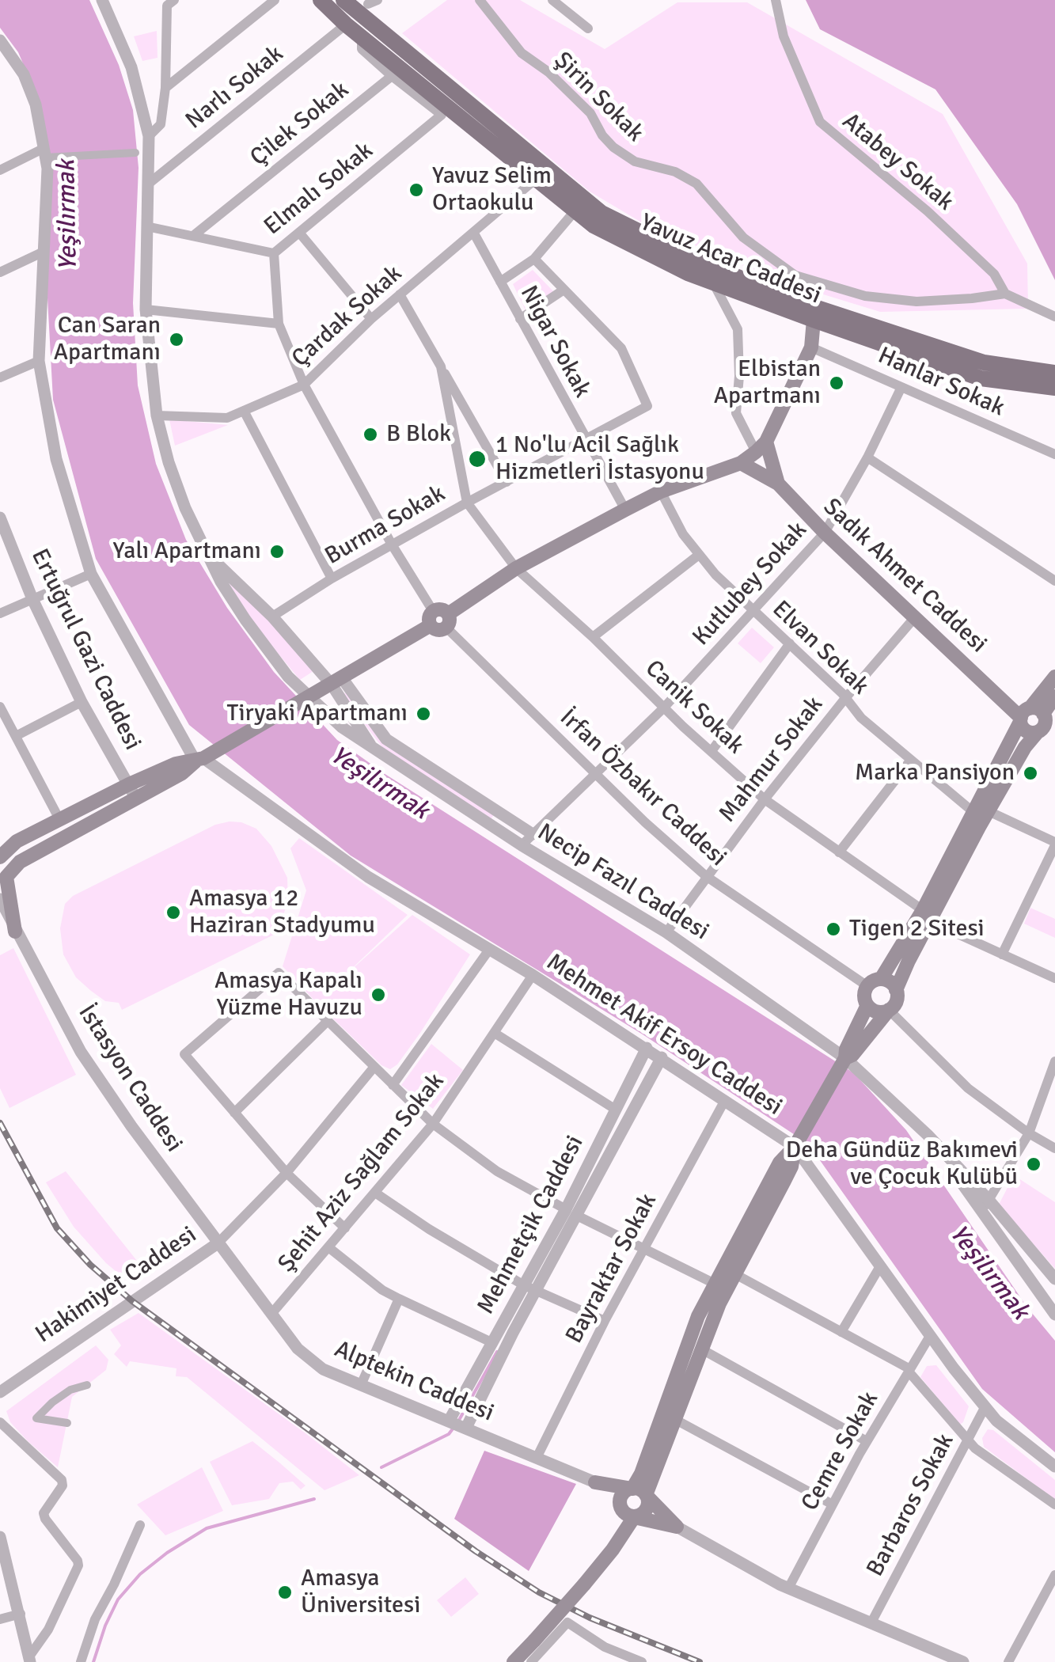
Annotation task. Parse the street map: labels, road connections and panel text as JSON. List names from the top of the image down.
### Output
{
  "streets": {
    "main road": ["Yavuz Acar Caddesi", "Sadık Ahmet Caddesi"],
    "street": [
      "Narlı Sokak",
      "Şirin Sokak",
      "Çilek Sokak",
      "Atabey Sokak",
      "Elmalı Sokak",
      "Çardak Sokak",
      "Nigar Sokak",
      "Hanlar Sokak",
      "Burma Sokak",
      "Kutlubey Sokak",
      "Elvan Sokak",
      "Ertuğrul Gazi Caddesi",
      "Canik Sokak",
      "Mahmur Sokak",
      "İrfan Özbakır Caddesi",
      "Necip Fazıl Caddesi",
      "Mehmet Akif Ersoy Caddesi",
      "İstasyon Caddesi",
      "Şehit Aziz Sağlam Sokak",
      "Mehmetçik Caddesi",
      "Bayraktar Sokak",
      "Hakimiyet Caddesi",
      "Alptekin Caddesi",
      "Cemre Sokak",
      "Barbaros Sokak"
    ]
  },
  "crossings": [
    ["Narlı Sokak", "Yavuz Acar Caddesi"],
    ["Narlı Sokak", "Necip Fazıl Caddesi"],
    ["Çilek Sokak", "Elmalı Sokak"],
    ["Elmalı Sokak", "İrfan Özbakır Caddesi"],
    ["Elmalı Sokak", "Necip Fazıl Caddesi"],
    ["Yavuz Acar Caddesi", "Çardak Sokak"],
    ["Çardak Sokak", "Nigar Sokak"],
    ["Çardak Sokak", "İrfan Özbakır Caddesi"],
    ["Çardak Sokak", "Necip Fazıl Caddesi"],
    ["Nigar Sokak", "Burma Sokak"],
    ["Hanlar Sokak", "Kutlubey Sokak"],
    ["Burma Sokak", "Canik Sokak"],
    ["Burma Sokak", "İrfan Özbakır Caddesi"],
    ["Sadık Ahmet Caddesi", "Kutlubey Sokak"],
    ["Sadık Ahmet Caddesi", "Mahmur Sokak"],
    ["Kutlubey Sokak", "Elvan Sokak"],
    ["Kutlubey Sokak", "Canik Sokak"],
    ["Kutlubey Sokak", "İrfan Özbakır Caddesi"],
    ["Kutlubey Sokak", "Necip Fazıl Caddesi"],
    ["Elvan Sokak", "Mahmur Sokak"],
    ["Canik Sokak", "Mahmur Sokak"],
    ["Mahmur Sokak", "İrfan Özbakır Caddesi"],
    ["Mahmur Sokak", "Necip Fazıl Caddesi"],
    ["Mehmet Akif Ersoy Caddesi", "Şehit Aziz Sağlam Sokak"],
    ["Mehmet Akif Ersoy Caddesi", "Mehmetçik Caddesi"],
    ["Mehmet Akif Ersoy Caddesi", "Bayraktar Sokak"],
    ["Mehmet Akif Ersoy Caddesi", "Cemre Sokak"],
    ["Mehmet Akif Ersoy Caddesi", "Barbaros Sokak"],
    ["İstasyon Caddesi", "Hakimiyet Caddesi"],
    ["İstasyon Caddesi", "Alptekin Caddesi"],
    ["Şehit Aziz Sağlam Sokak", "Alptekin Caddesi"],
    ["Mehmetçik Caddesi", "Alptekin Caddesi"],
    ["Bayraktar Sokak", "Alptekin Caddesi"],
    ["Hakimiyet Caddesi", "Alptekin Caddesi"]
  ],
  "water": ["Yeşilırmak"],
  "places": [
    "Yavuz Selim Ortaokulu",
    "Can Saran Apartmanı",
    "Elbistan Apartmanı",
    "B Blok",
    "1 No'lu Acil Sağlık Hizmetleri İstasyonu",
    "Yalı Apartmanı",
    "Tiryaki Apartmanı",
    "Marka Pansiyon",
    "Amasya 12 Haziran Stadyumu",
    "Tigen 2 Sitesi",
    "Amasya Kapalı Yüzme Havuzu",
    "Deha Gündüz Bakımevi ve Çocuk Kulübü",
    "Amasya Üniversitesi"
  ]
}
